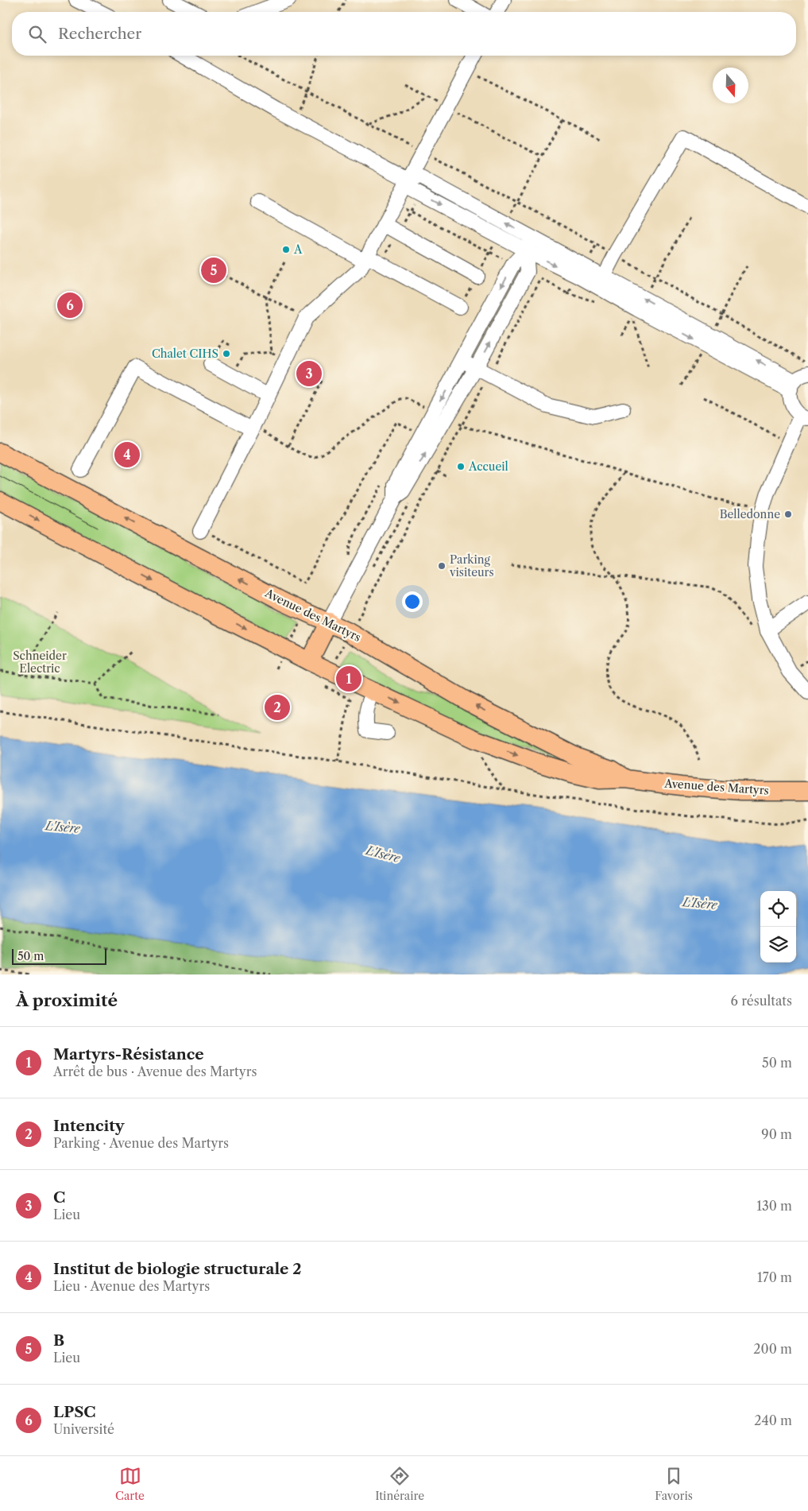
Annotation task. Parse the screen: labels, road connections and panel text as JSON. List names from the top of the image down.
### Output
{
  "streets": {
    "main road": ["Avenue des Martyrs"]
  },
  "water": ["L'Isère"],
  "parks": ["Schneider Electric"],
  "places": [
    "A",
    "Chalet CIHS",
    "Accueil",
    "Belledonne",
    "Parking visiteurs"
  ],
  "scale_bar": "50 m",
  "north": "bottom",
  "page": {
    "search": "Rechercher",
    "pins": [
      "5",
      "6",
      "3",
      "4",
      "1",
      "2"
    ],
    "scale": "50 m",
    "heading": ["À proximité", "6 résultats"],
    "list": [
      {
        "mark": "1",
        "name": "Martyrs-Résistance",
        "note": "Arrêt de bus · Avenue des Martyrs",
        "value": "50 m"
      },
      {
        "mark": "2",
        "name": "Intencity",
        "note": "Parking · Avenue des Martyrs",
        "value": "90 m"
      },
      {
        "mark": "3",
        "name": "C",
        "note": "Lieu",
        "value": "130 m"
      },
      {
        "mark": "4",
        "name": "Institut de biologie structurale 2",
        "note": "Lieu · Avenue des Martyrs",
        "value": "170 m"
      },
      {
        "mark": "5",
        "name": "B",
        "note": "Lieu",
        "value": "200 m"
      },
      {
        "mark": "6",
        "name": "LPSC",
        "note": "Université",
        "value": "240 m"
      }
    ],
    "nav": ["Carte", "Itinéraire", "Favoris"]
  }
}
